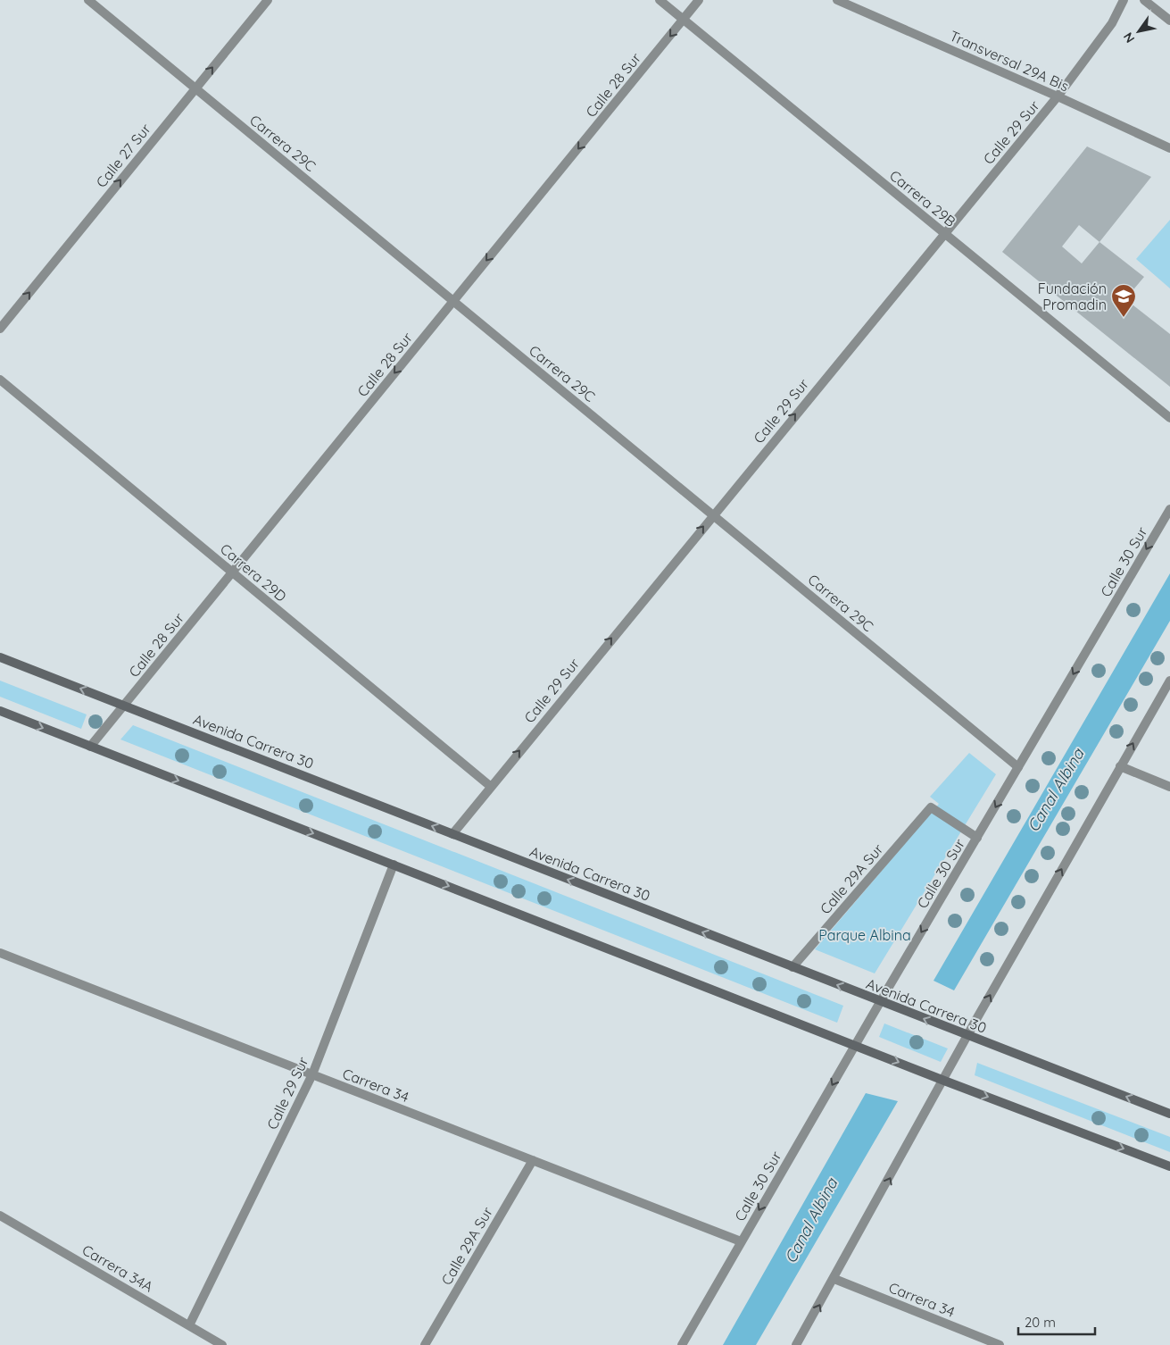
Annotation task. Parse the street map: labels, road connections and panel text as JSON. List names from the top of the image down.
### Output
{
  "streets": {
    "main road": ["Avenida Carrera 30"],
    "street": [
      "Transversal 29A Bis",
      "Calle 28 Sur",
      "Calle 29 Sur",
      "Carrera 29C",
      "Calle 27 Sur",
      "Carrera 29B",
      "Calle 30 Sur",
      "Carrera 29D",
      "Calle 29A Sur",
      "Carrera 34",
      "Carrera 34A"
    ]
  },
  "crossings": [
    ["Transversal 29A Bis", "Calle 29 Sur"],
    ["Calle 28 Sur", "Carrera 29C"],
    ["Calle 28 Sur", "Carrera 29B"],
    ["Calle 28 Sur", "Carrera 29D"],
    ["Calle 28 Sur", "Avenida Carrera 30"],
    ["Calle 29 Sur", "Carrera 29C"],
    ["Calle 29 Sur", "Carrera 29B"],
    ["Calle 29 Sur", "Carrera 29D"],
    ["Calle 29 Sur", "Avenida Carrera 30"],
    ["Calle 29 Sur", "Carrera 34"],
    ["Calle 29 Sur", "Carrera 34A"],
    ["Carrera 29C", "Calle 27 Sur"],
    ["Carrera 29C", "Calle 30 Sur"],
    ["Calle 30 Sur", "Avenida Carrera 30"],
    ["Calle 30 Sur", "Calle 29A Sur"],
    ["Calle 30 Sur", "Carrera 34"],
    ["Avenida Carrera 30", "Calle 29A Sur"],
    ["Calle 29A Sur", "Carrera 34"]
  ],
  "one_way": [
    "Calle 28 Sur",
    "Calle 29 Sur",
    "Calle 27 Sur",
    "Calle 30 Sur"
  ],
  "water": ["Canal Albina"],
  "parks": ["Parque Albina"],
  "places": {
    "school or university": ["Fundación Promadin"]
  },
  "scale_bar": "20 m",
  "north": "bottom left"
}
